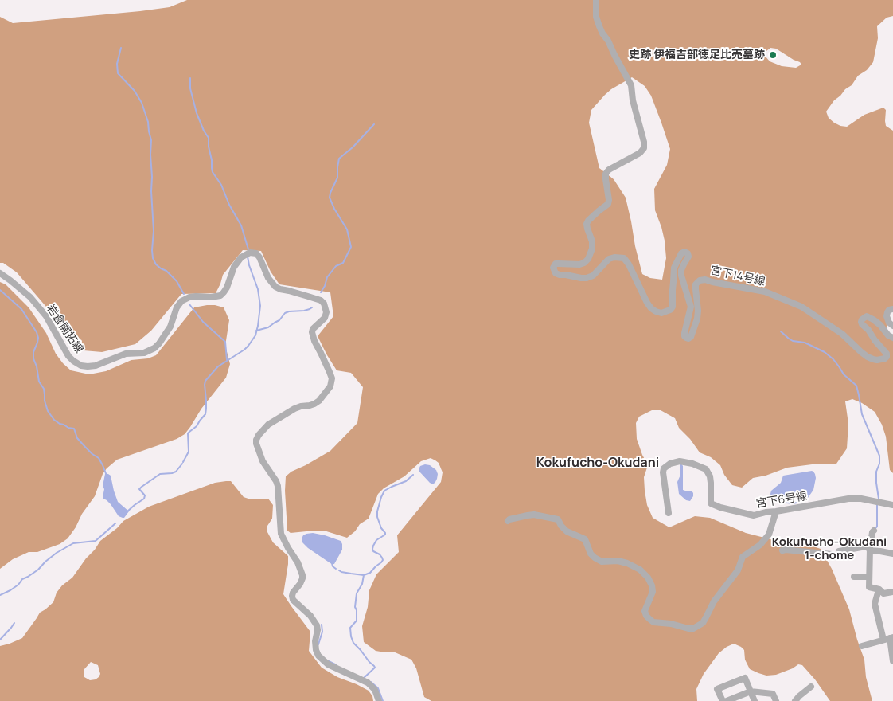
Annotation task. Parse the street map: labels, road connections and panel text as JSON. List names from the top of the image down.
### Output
{
  "streets": {
    "street": ["宮下14号線", "岩倉開拓線", "宮下6号線"]
  },
  "districts": ["Kokufucho-Okudani", "Kokufucho-Okudani 1-chome"],
  "places": ["史跡 伊福吉部徳足比売墓跡"]
}
